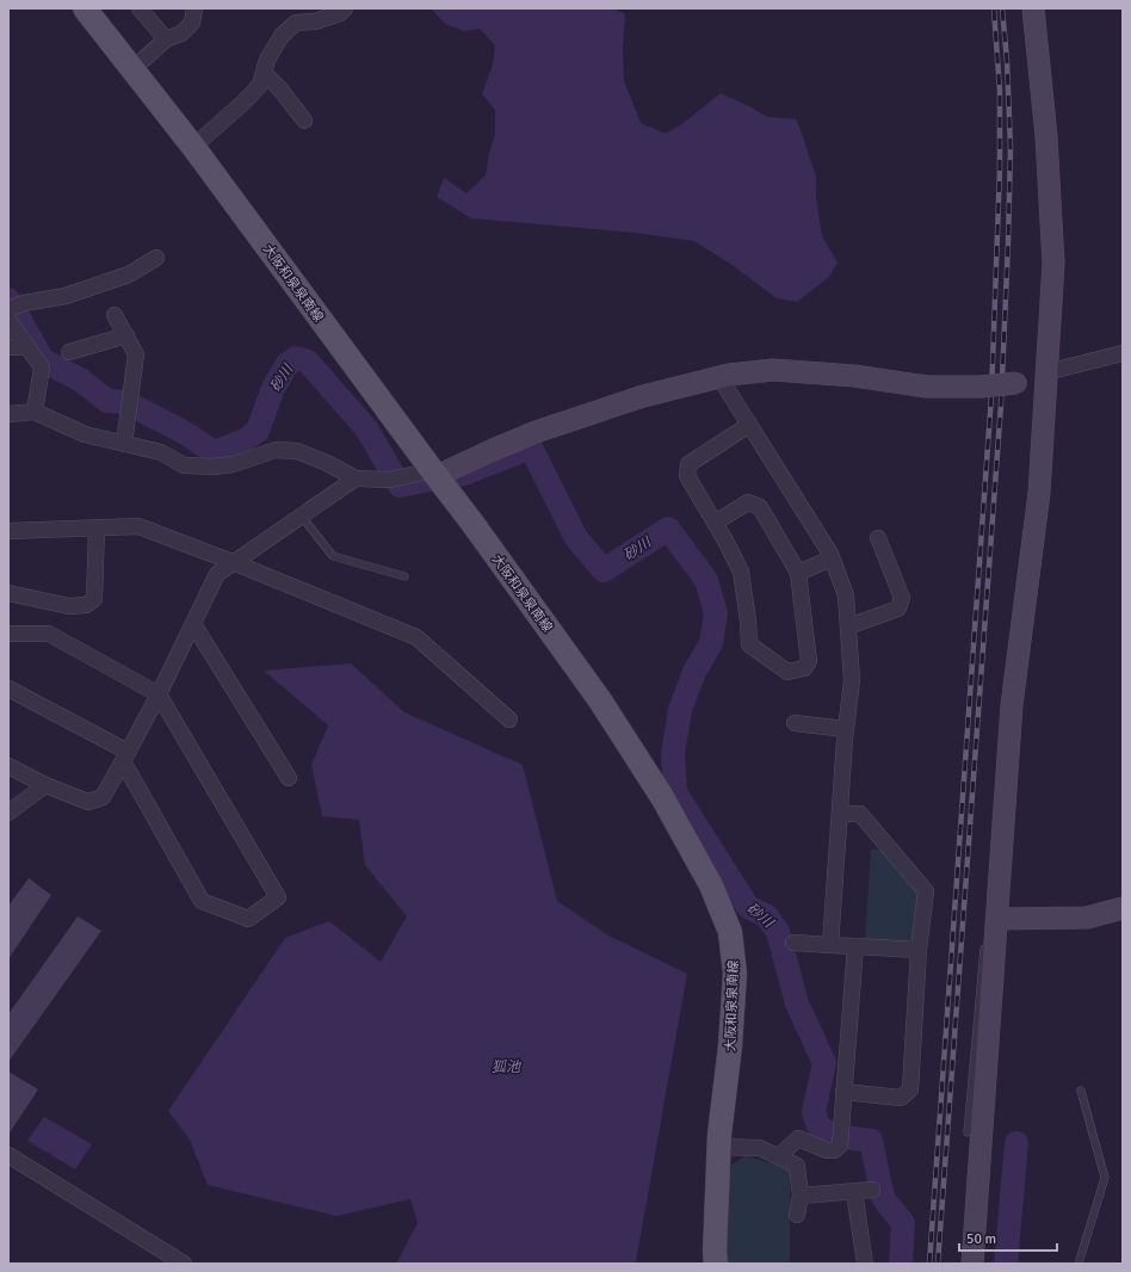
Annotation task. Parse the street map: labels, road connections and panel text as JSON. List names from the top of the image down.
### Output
{
  "streets": {
    "main road": ["大阪和泉泉南線"]
  },
  "water": ["砂川", "狐池"],
  "scale_bar": "50 m"
}
